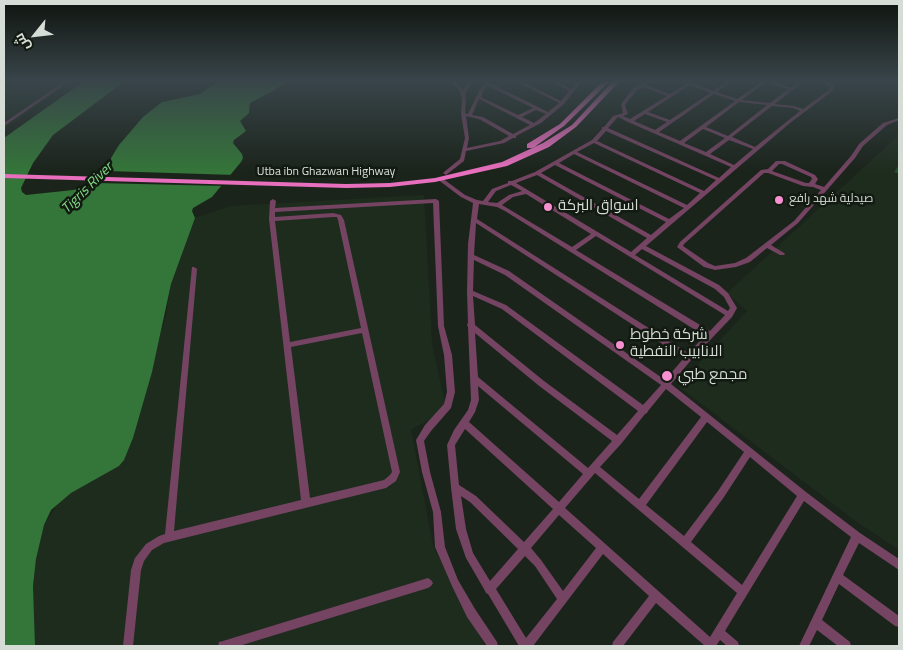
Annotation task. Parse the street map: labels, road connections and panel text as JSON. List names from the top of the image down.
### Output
{
  "streets": {
    "highway": ["Utba ibn Ghazwan Highway"]
  },
  "water": ["Tigris River"],
  "places": [
    "صيدلية شهد رافع",
    "اسواق البركة",
    "شركة خطوط الانابيب النفطية",
    "مجمع طبي"
  ],
  "north": "bottom left"
}
